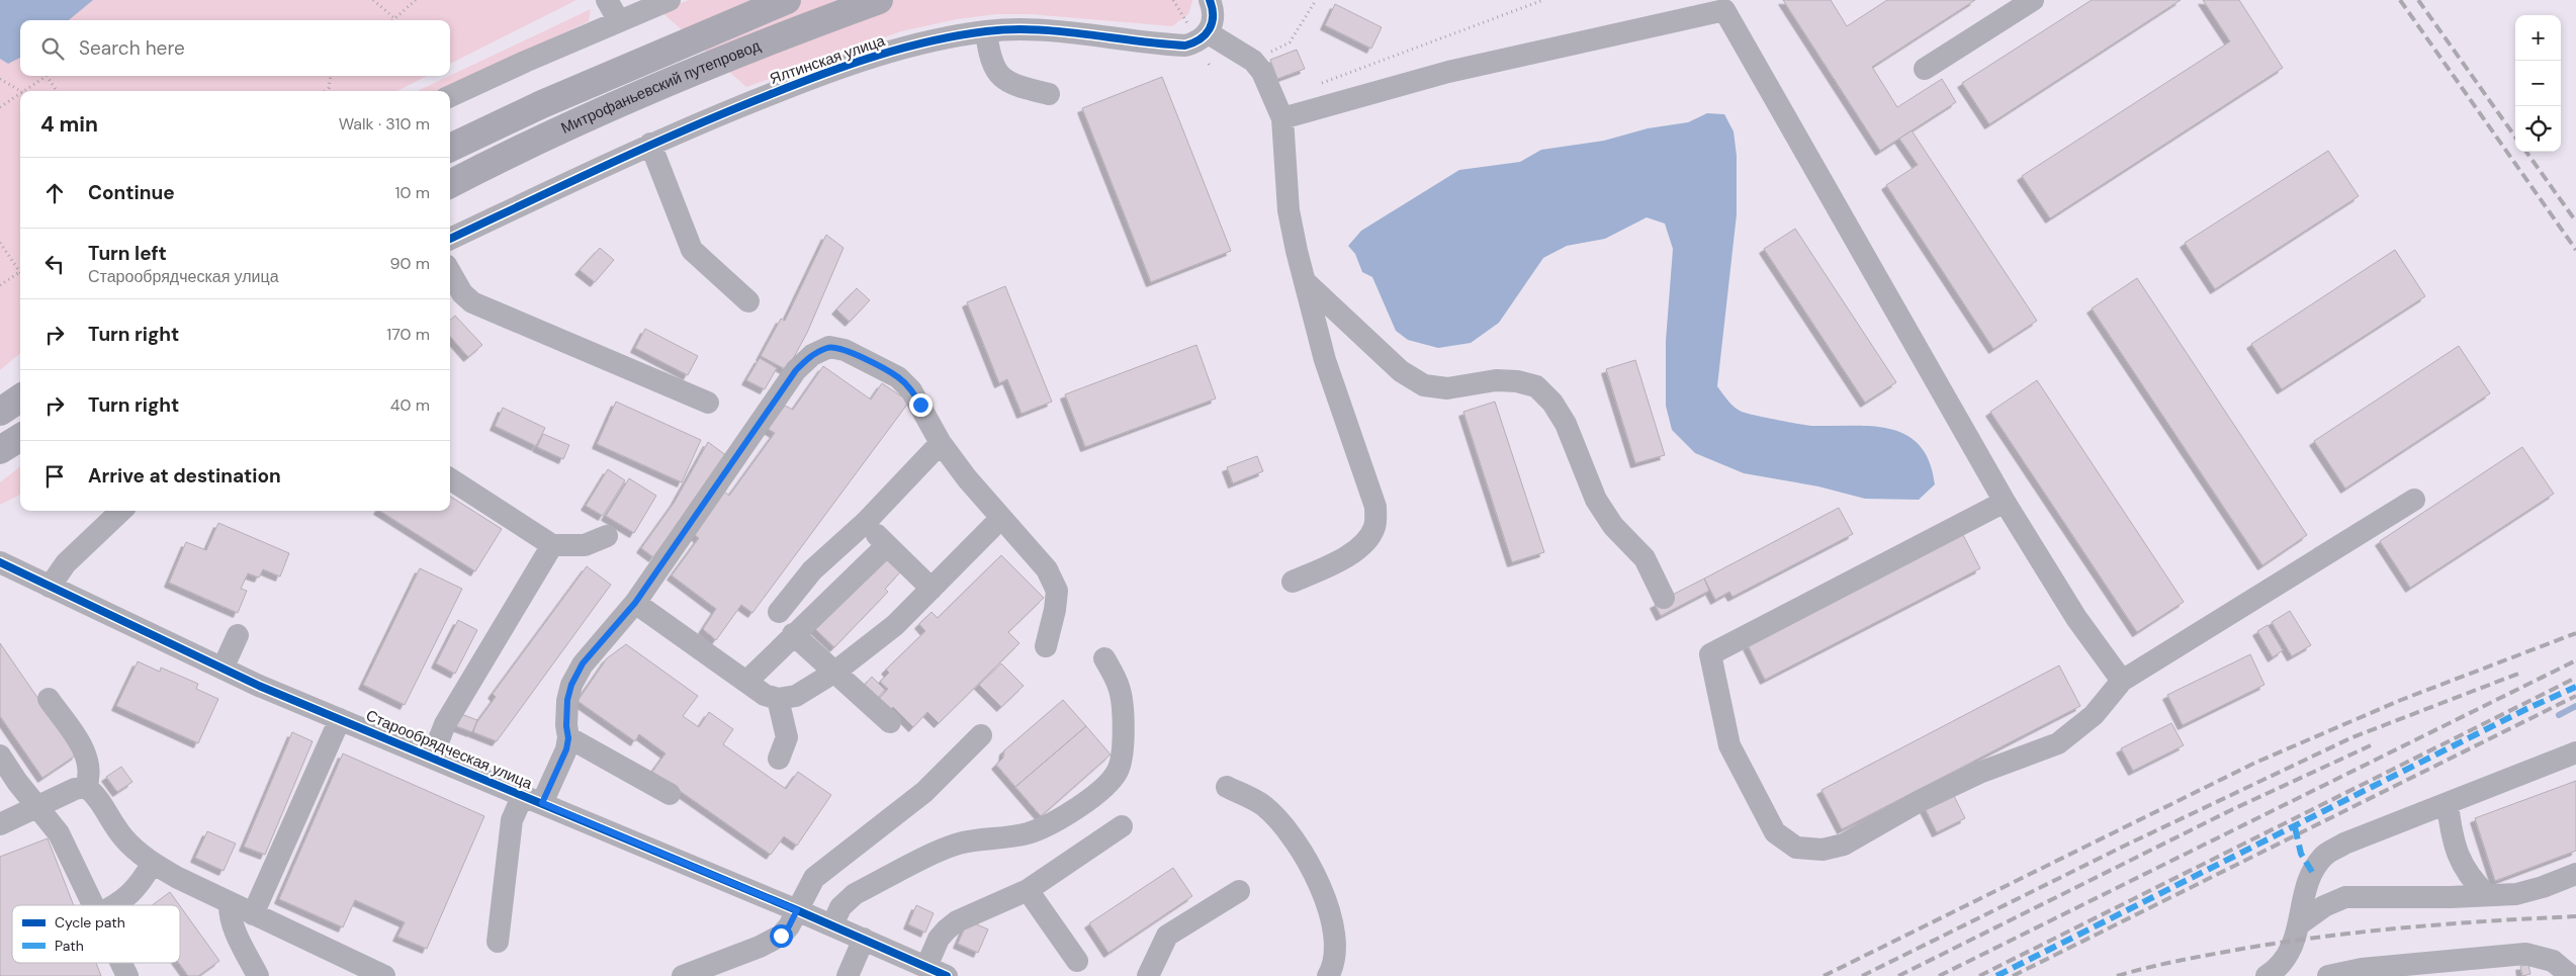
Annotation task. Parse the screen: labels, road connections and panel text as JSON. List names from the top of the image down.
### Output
{
  "streets": {
    "main road": ["Митрофаньевский путепровод"],
    "street": ["Ялтинская улица", "Старообрядческая улица"]
  },
  "legend": ["Cycle path", "Path"],
  "page": {
    "map_buttons": ["+", "−"],
    "search": "Search here",
    "heading": ["4 min", "Walk · 310 m"],
    "list": [
      ["Continue", "10 m"],
      ["Turn left", "Старообрядческая улица", "90 m"],
      ["Turn right", "170 m"],
      ["Turn right", "40 m"],
      "Arrive at destination"
    ]
  }
}
